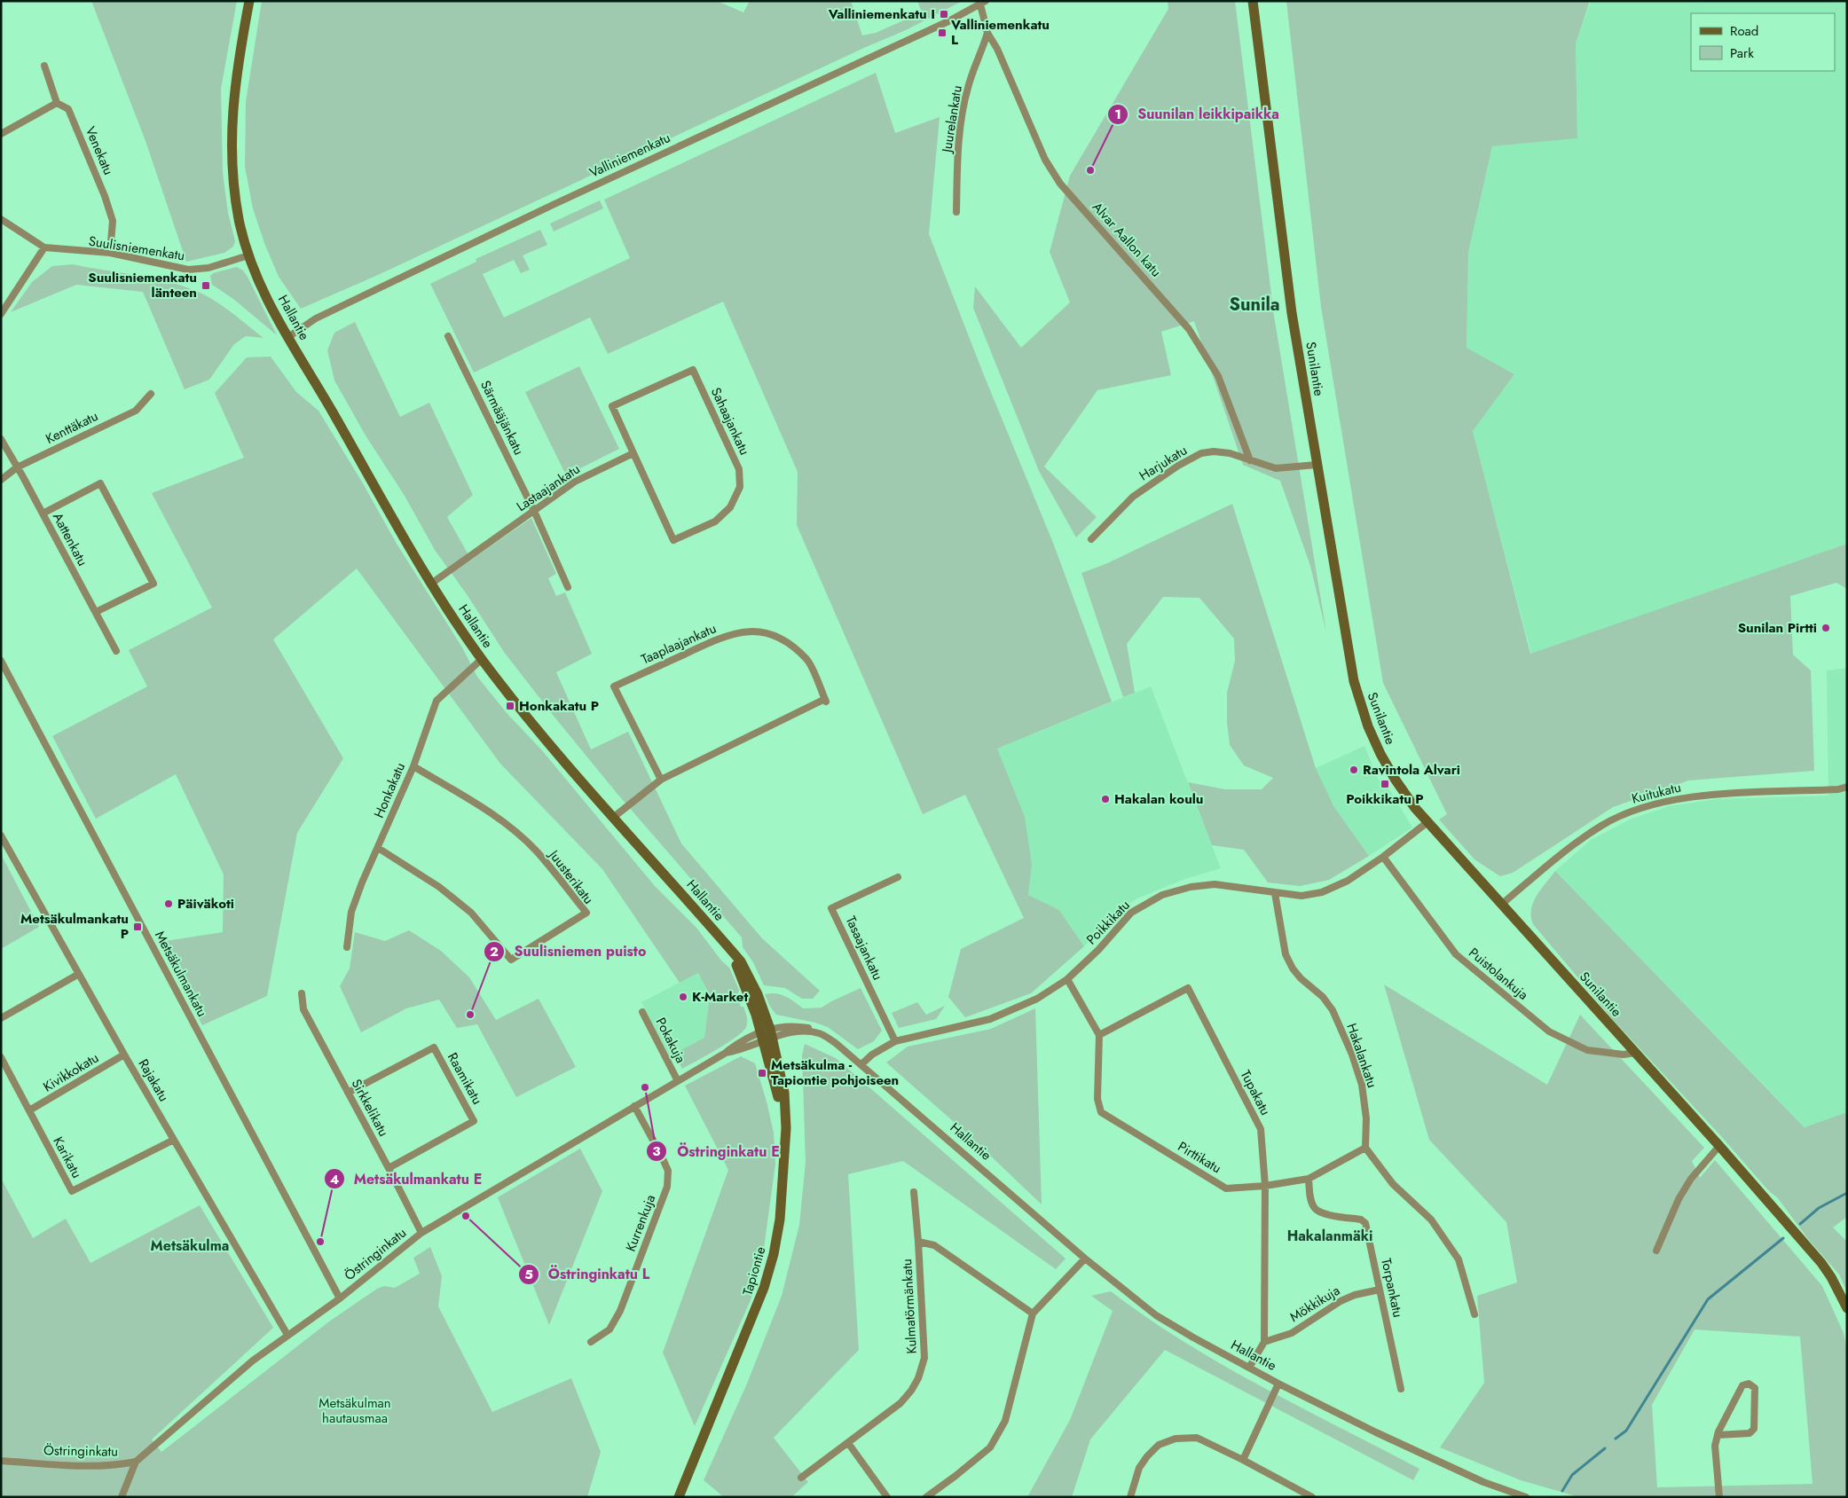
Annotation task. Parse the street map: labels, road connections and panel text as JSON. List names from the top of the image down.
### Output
{
  "streets": {
    "street": [
      "Juurelankatu",
      "Venekatu",
      "Valliniemenkatu",
      "Alvar Aallon katu",
      "Suulisniemenkatu",
      "Hallantie",
      "Sunilantie",
      "Särmääjänkatu",
      "Sahaajankatu",
      "Kenttäkatu",
      "Harjukatu",
      "Lastaajankatu",
      "Aattenkatu",
      "Taaplaajankatu",
      "Honkakatu",
      "Kuitukatu",
      "Juusterikatu",
      "Poikkikatu",
      "Tasaajankatu",
      "Metsäkulmankatu",
      "Puistolankuja",
      "Pokakuja",
      "Hakalankatu",
      "Kivikkokatu",
      "Raamikatu",
      "Rajakatu",
      "Tupakatu",
      "Sirkkelikatu",
      "Karikatu",
      "Pirttikatu",
      "Kurrenkuja",
      "Östringinkatu",
      "Tapiontie",
      "Torpankatu",
      "Mökkikuja",
      "Kulmatörmänkatu"
    ]
  },
  "crossings": [
    ["Juurelankatu", "Alvar Aallon katu"],
    ["Venekatu", "Suulisniemenkatu"],
    ["Valliniemenkatu", "Alvar Aallon katu"],
    ["Valliniemenkatu", "Hallantie"],
    ["Alvar Aallon katu", "Harjukatu"],
    ["Suulisniemenkatu", "Hallantie"],
    ["Hallantie", "Lastaajankatu"],
    ["Hallantie", "Taaplaajankatu"],
    ["Hallantie", "Honkakatu"],
    ["Hallantie", "Poikkikatu"],
    ["Hallantie", "Östringinkatu"],
    ["Hallantie", "Tapiontie"],
    ["Sunilantie", "Harjukatu"],
    ["Sunilantie", "Kuitukatu"],
    ["Sunilantie", "Poikkikatu"],
    ["Sunilantie", "Puistolankuja"],
    ["Särmääjänkatu", "Lastaajankatu"],
    ["Sahaajankatu", "Lastaajankatu"],
    ["Kenttäkatu", "Aattenkatu"],
    ["Honkakatu", "Juusterikatu"],
    ["Poikkikatu", "Tasaajankatu"],
    ["Poikkikatu", "Puistolankuja"],
    ["Poikkikatu", "Hakalankatu"],
    ["Metsäkulmankatu", "Östringinkatu"],
    ["Pokakuja", "Östringinkatu"],
    ["Hakalankatu", "Pirttikatu"],
    ["Kivikkokatu", "Rajakatu"],
    ["Kivikkokatu", "Karikatu"],
    ["Raamikatu", "Sirkkelikatu"],
    ["Rajakatu", "Karikatu"],
    ["Rajakatu", "Östringinkatu"],
    ["Tupakatu", "Pirttikatu"],
    ["Tupakatu", "Mökkikuja"],
    ["Sirkkelikatu", "Östringinkatu"],
    ["Pirttikatu", "Torpankatu"],
    ["Kurrenkuja", "Östringinkatu"],
    ["Östringinkatu", "Tapiontie"],
    ["Torpankatu", "Mökkikuja"]
  ],
  "districts": ["Sunila", "Hakalanmäki", "Metsäkulma"],
  "parks": ["Metsäkulman hautausmaa"],
  "places": {
    "transit": [
      "Valliniemenkatu I",
      "Valliniemenkatu L",
      "Suulisniemenkatu länteen",
      "Honkakatu P",
      "Poikkikatu P",
      "Metsäkulmankatu P",
      "Metsäkulma - Tapiontie pohjoiseen"
    ],
    "other": [
      "Suunilan leikkipaikka",
      "Sunilan Pirtti",
      "Ravintola Alvari",
      "Hakalan koulu",
      "Päiväkoti",
      "K-Market",
      "Suulisniemen puisto",
      "Östringinkatu E",
      "Östringinkatu L",
      "Metsäkulmankatu E"
    ]
  },
  "legend": ["Road", "Park"]
}
